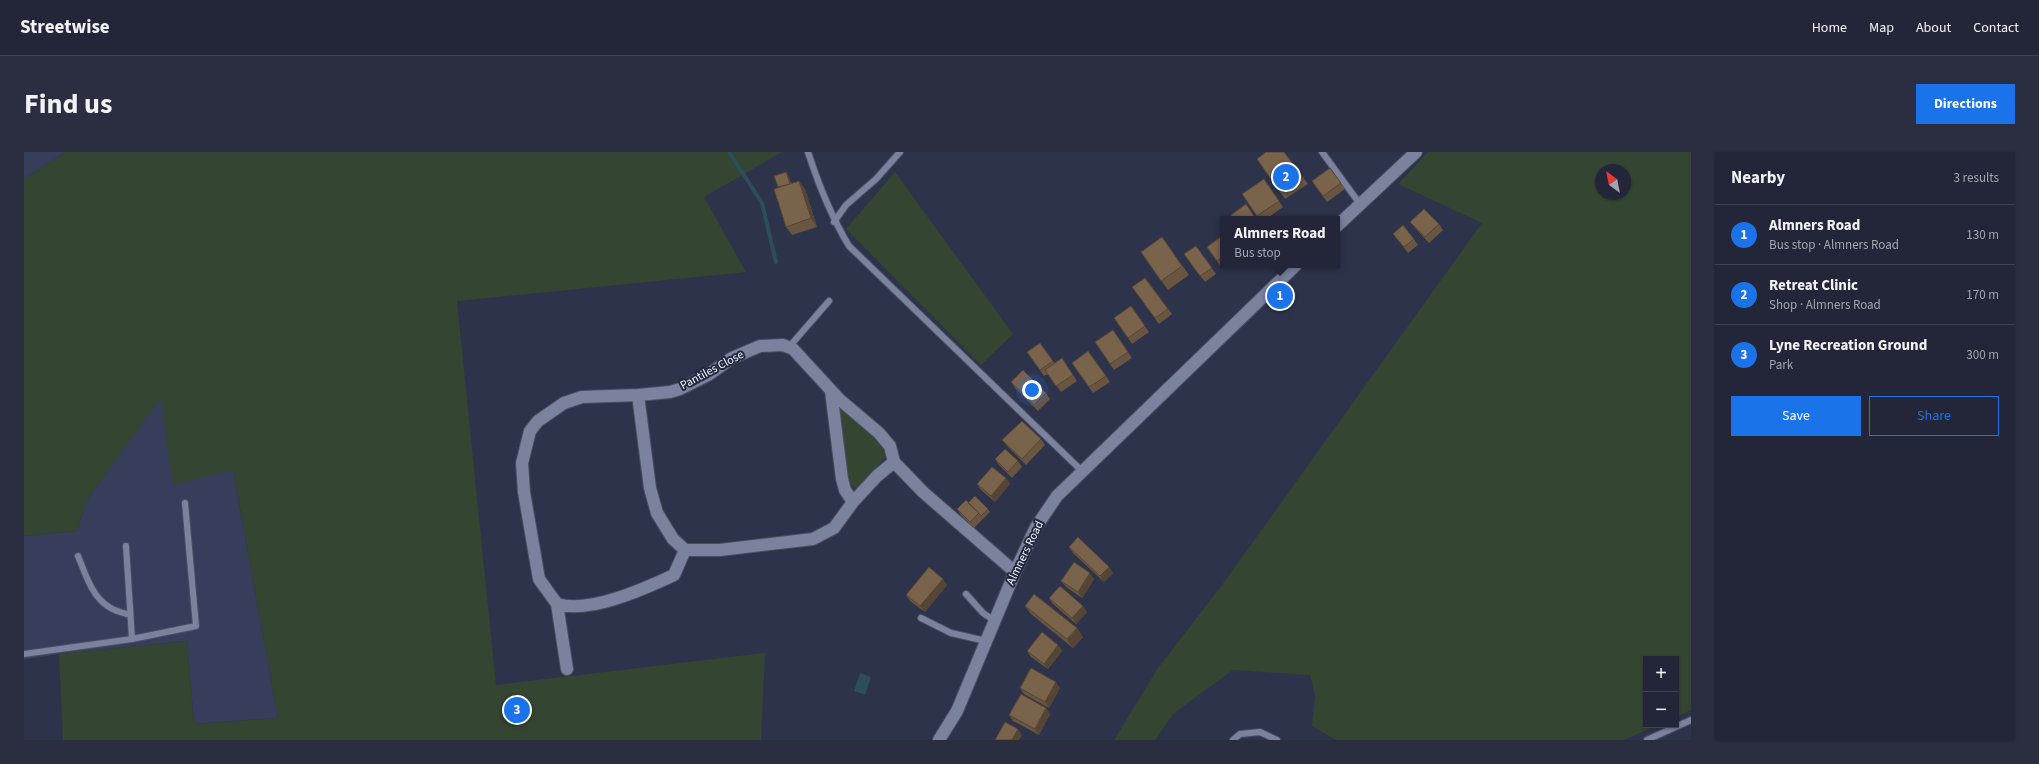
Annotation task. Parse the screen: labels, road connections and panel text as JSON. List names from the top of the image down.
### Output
{
  "streets": {
    "street": ["Pantiles Close", "Almners Road"]
  },
  "north": "top left",
  "page": {
    "header": "Streetwise",
    "nav": [
      "Home",
      "Map",
      "About",
      "Contact"
    ],
    "title": "Find us",
    "buttons": [
      "Directions",
      ["Save", "Share"]
    ],
    "heading": ["Nearby", "3 results"],
    "pins": ["2", "1", "3"],
    "list": [
      {
        "mark": "1",
        "name": "Almners Road",
        "note": "Bus stop · Almners Road",
        "value": "130 m"
      },
      {
        "mark": "2",
        "name": "Retreat Clinic",
        "note": "Shop · Almners Road",
        "value": "170 m"
      },
      {
        "mark": "3",
        "name": "Lyne Recreation Ground",
        "note": "Park",
        "value": "300 m"
      }
    ],
    "popup": ["Almners Road", "Bus stop"],
    "map_buttons": ["+", "−"]
  }
}
